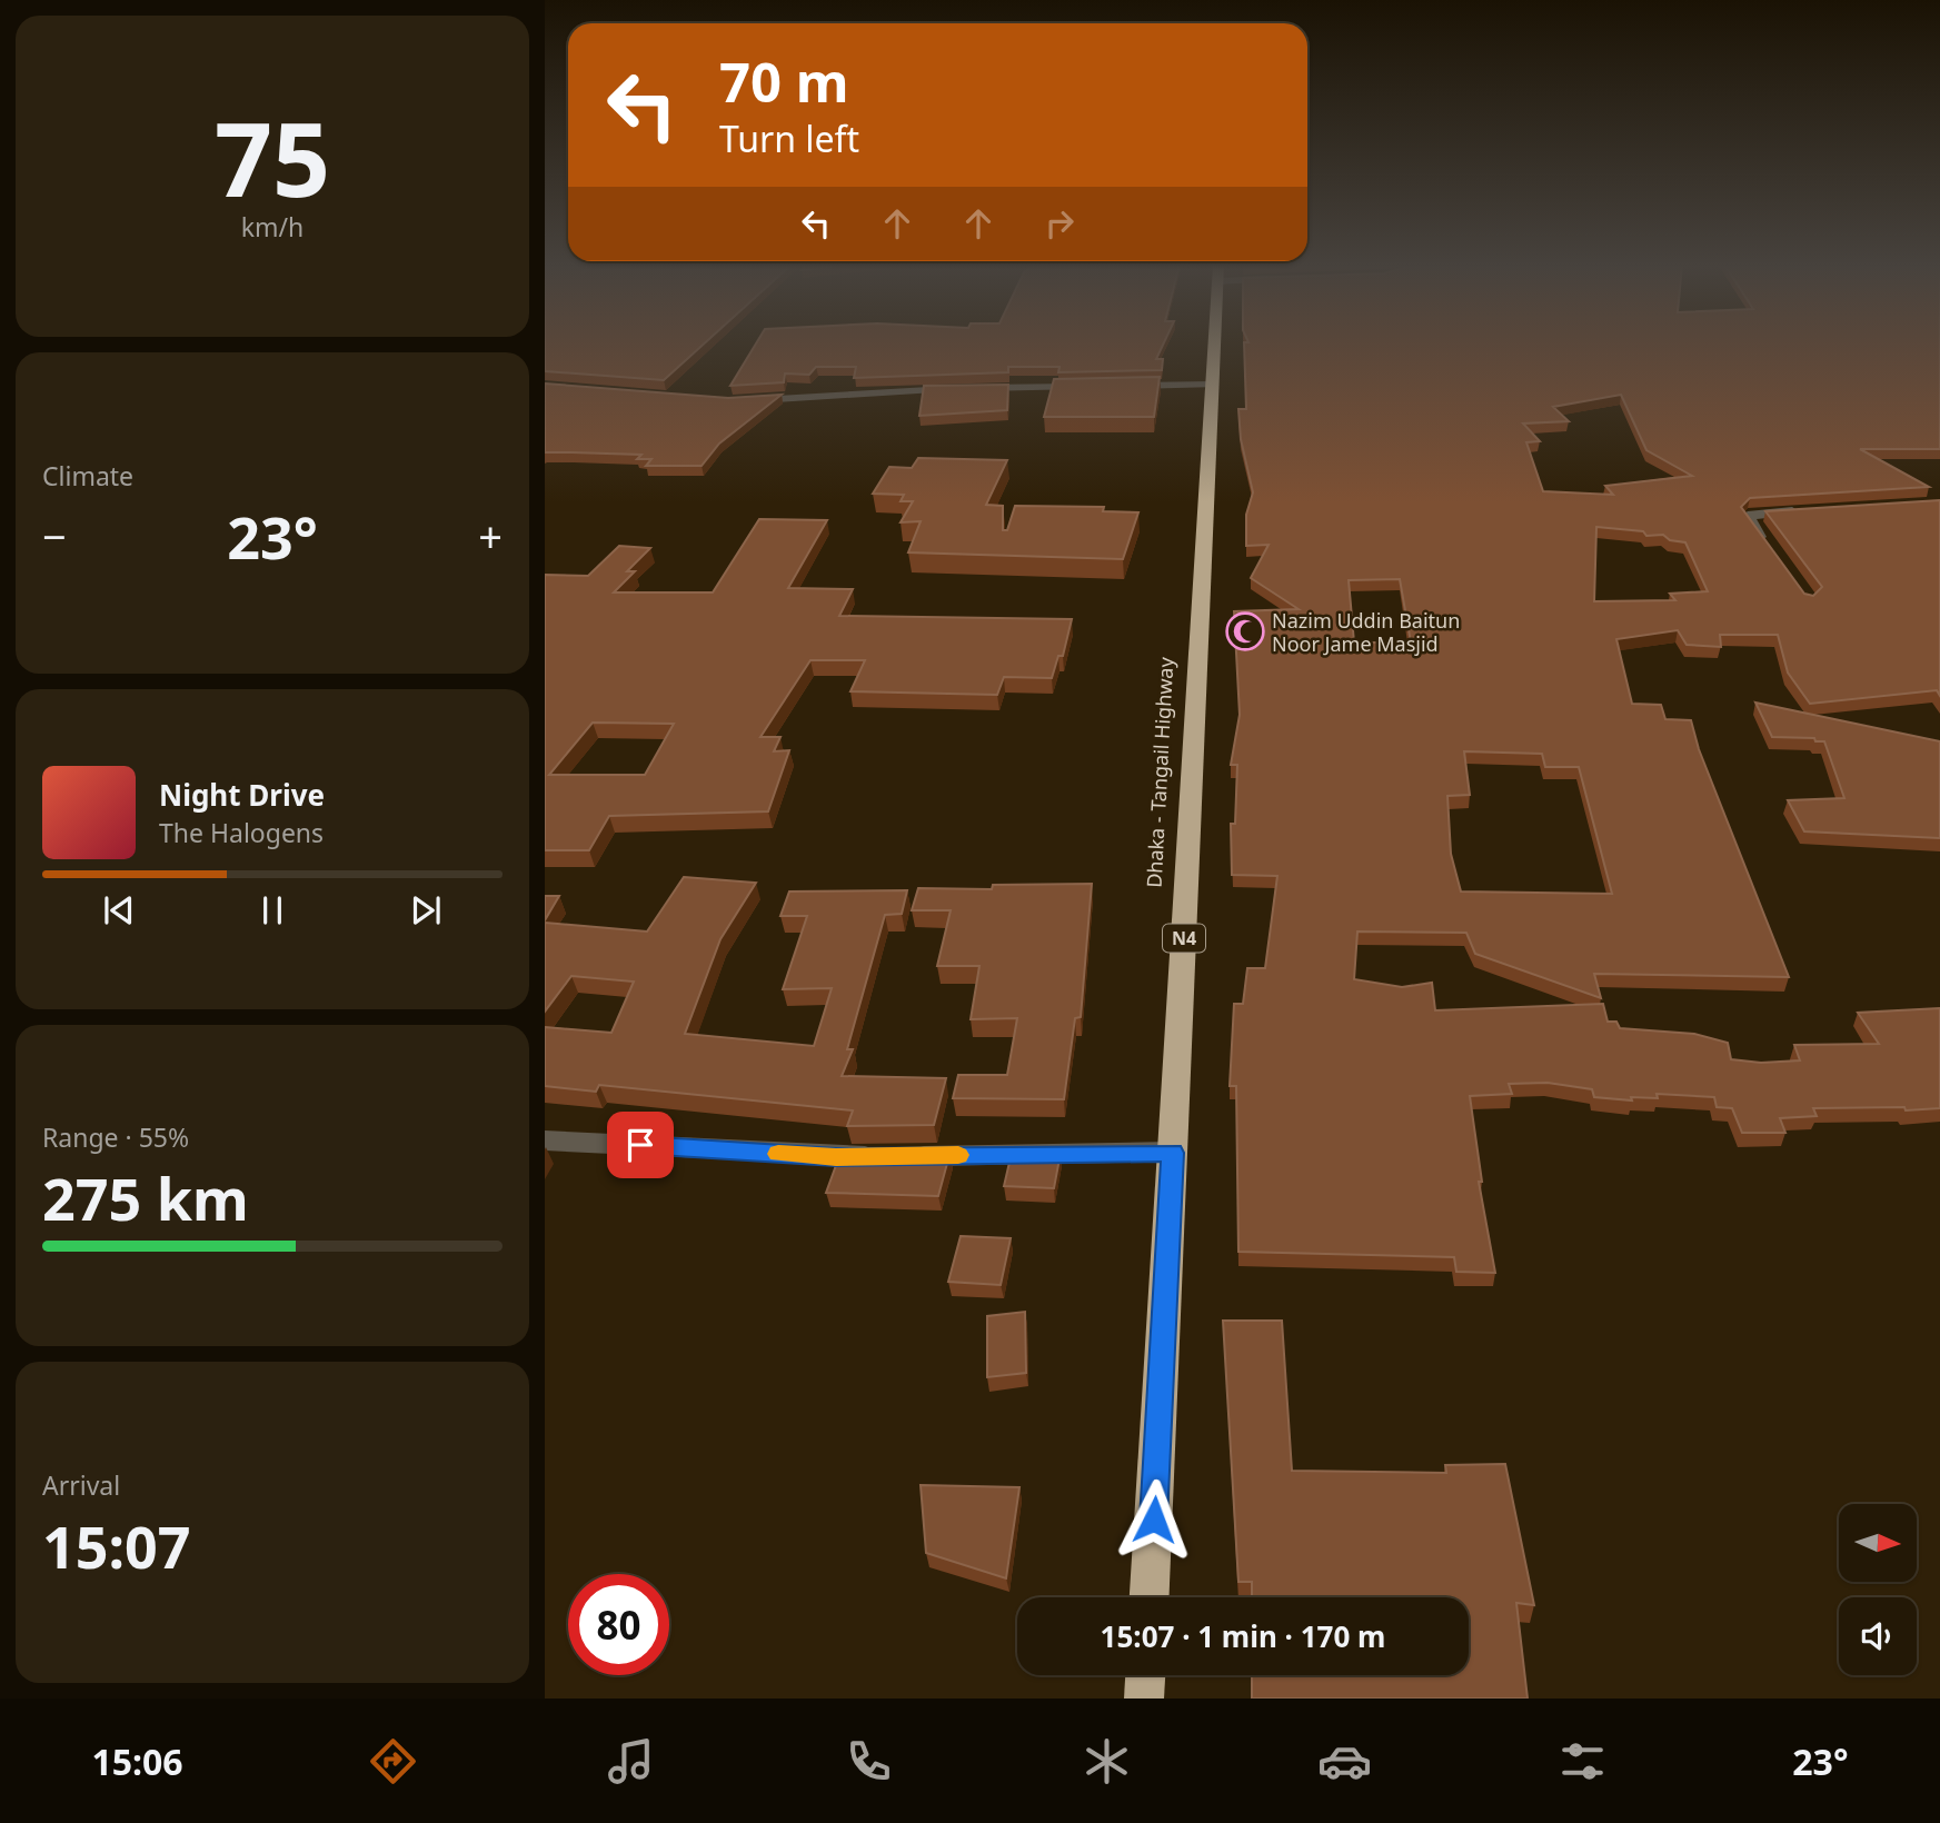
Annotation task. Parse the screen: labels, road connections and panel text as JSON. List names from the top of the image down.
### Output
{
  "streets": {
    "highway": ["Dhaka - Tangail Highway", "N4"]
  },
  "places": {
    "mosque": ["Nazim Uddin Baitun Noor Jame Masjid"]
  },
  "north": "right",
  "page": {
    "tile": [
      ["75", "km/h"],
      "Climate",
      ["Range · 55%", "275 km"],
      ["Arrival", "15:07"]
    ],
    "turn": ["70 m", "Turn left"],
    "heat": ["−", "23°", "+"],
    "song": ["Night Drive", "The Halogens"],
    "limit": "80",
    "trip": "15:07 · 1 min · 170 m",
    "tabs": ["15:06", "23°"]
  }
}
